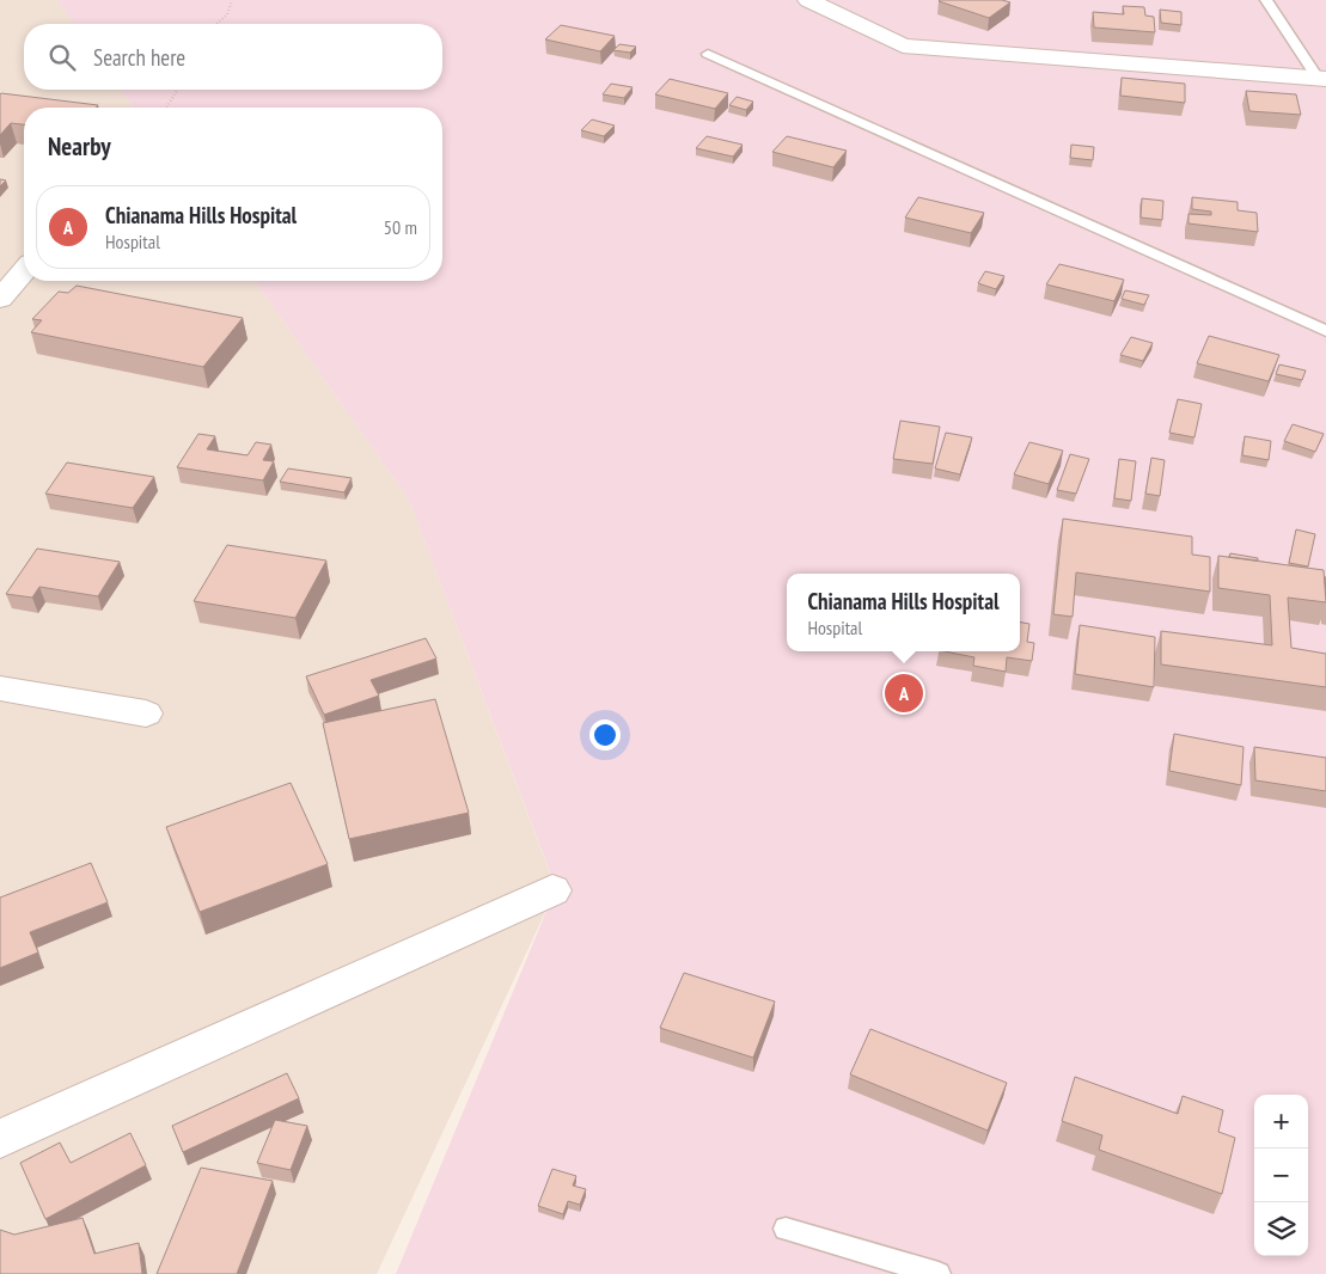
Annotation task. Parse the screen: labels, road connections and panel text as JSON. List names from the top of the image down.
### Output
{
  "page": {
    "search": "Search here",
    "heading": "Nearby",
    "list": [
      {
        "mark": "A",
        "name": "Chianama Hills Hospital",
        "note": "Hospital",
        "value": "50 m"
      }
    ],
    "popup": ["Chianama Hills Hospital", "Hospital"],
    "pins": "A",
    "map_buttons": ["+", "−"]
  }
}
